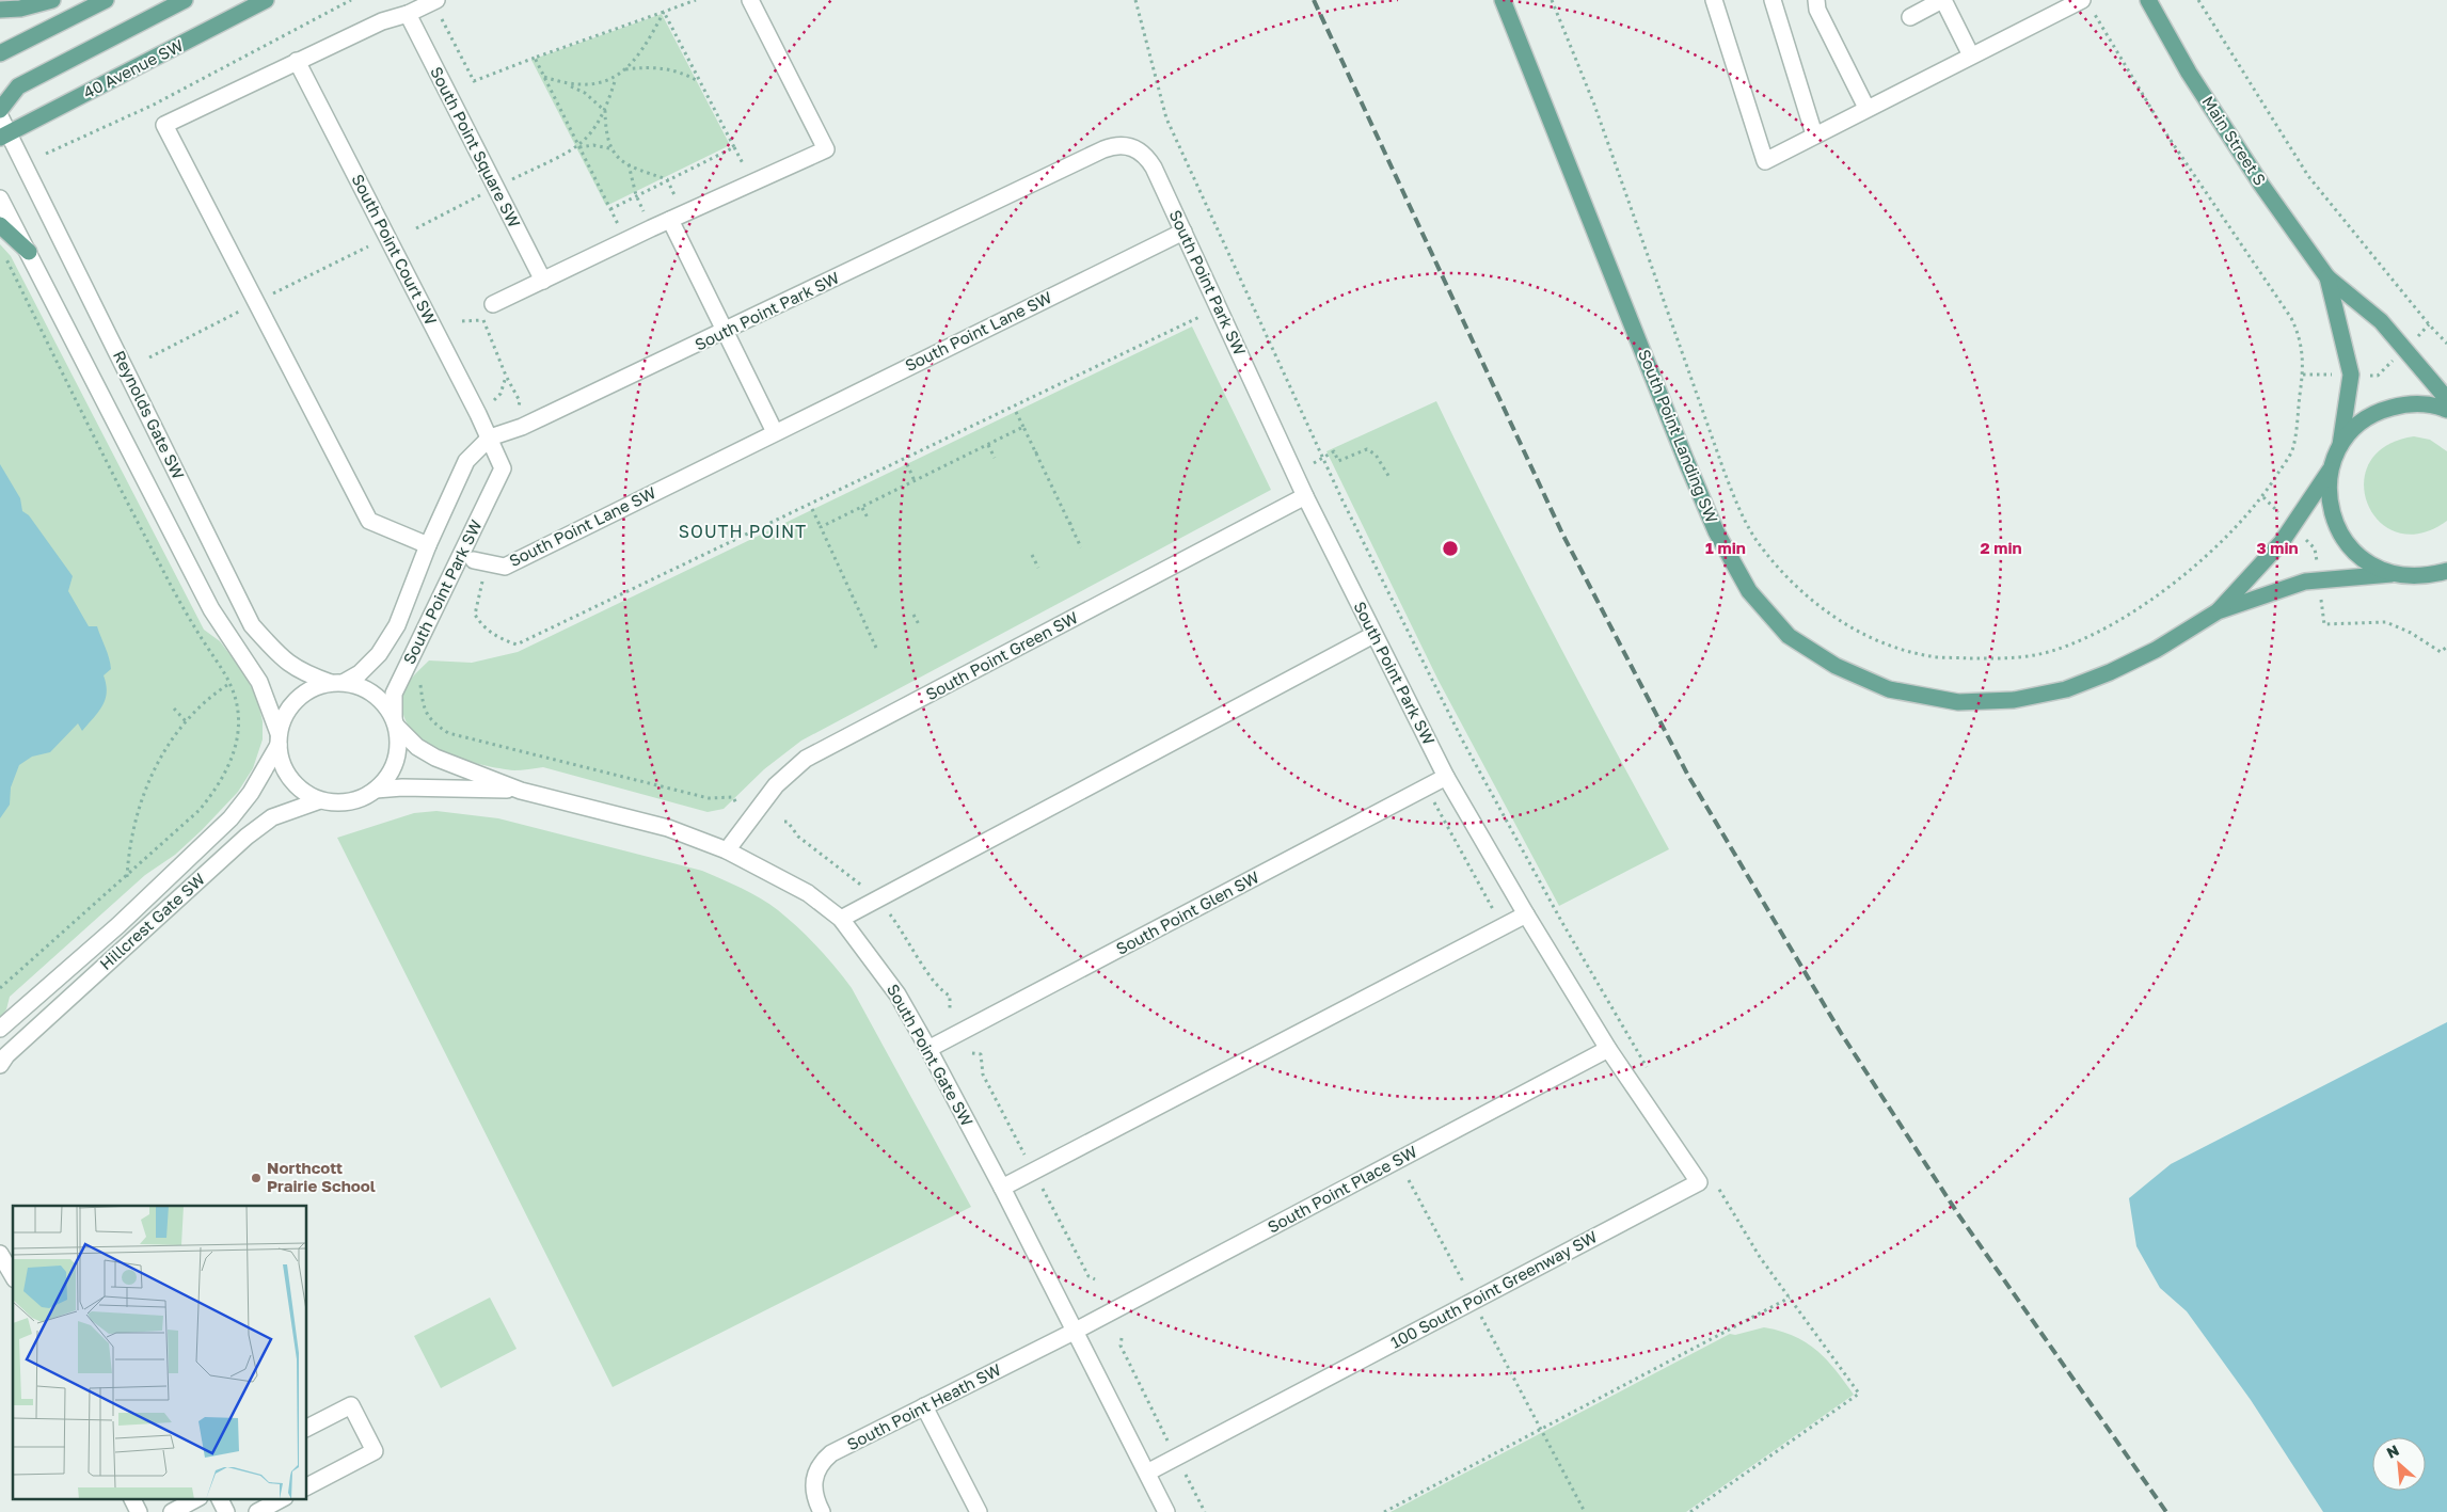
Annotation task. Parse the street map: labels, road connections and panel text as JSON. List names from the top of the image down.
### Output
{
  "streets": {
    "main road": ["40 Avenue SW", "Main Street S", "South Point Landing SW"],
    "street": [
      "South Point Square SW",
      "South Point Court SW",
      "South Point Park SW",
      "South Point Lane SW",
      "Reynolds Gate SW",
      "South Point Green SW",
      "South Point Glen SW",
      "Hillcrest Gate SW",
      "South Point Gate SW",
      "South Point Place SW",
      "100 South Point Greenway SW",
      "South Point Heath SW"
    ]
  },
  "crossings": [
    ["40 Avenue SW", "Reynolds Gate SW"],
    ["South Point Court SW", "South Point Park SW"],
    ["South Point Park SW", "South Point Lane SW"],
    ["South Point Park SW", "Reynolds Gate SW"],
    ["South Point Park SW", "South Point Green SW"],
    ["South Point Park SW", "South Point Glen SW"],
    ["South Point Park SW", "Hillcrest Gate SW"],
    ["South Point Park SW", "South Point Gate SW"],
    ["South Point Park SW", "South Point Place SW"],
    ["South Point Park SW", "100 South Point Greenway SW"],
    ["Reynolds Gate SW", "Hillcrest Gate SW"],
    ["Reynolds Gate SW", "South Point Gate SW"],
    ["South Point Green SW", "South Point Gate SW"],
    ["South Point Glen SW", "South Point Gate SW"],
    ["Hillcrest Gate SW", "South Point Gate SW"],
    ["South Point Gate SW", "South Point Place SW"],
    ["South Point Gate SW", "100 South Point Greenway SW"],
    ["South Point Gate SW", "South Point Heath SW"],
    ["South Point Place SW", "100 South Point Greenway SW"],
    ["South Point Place SW", "South Point Heath SW"]
  ],
  "districts": ["SOUTH POINT"],
  "places": ["Northcott Prairie School"],
  "north": "top left",
  "rings": ["1 min", "2 min", "3 min"]
}
